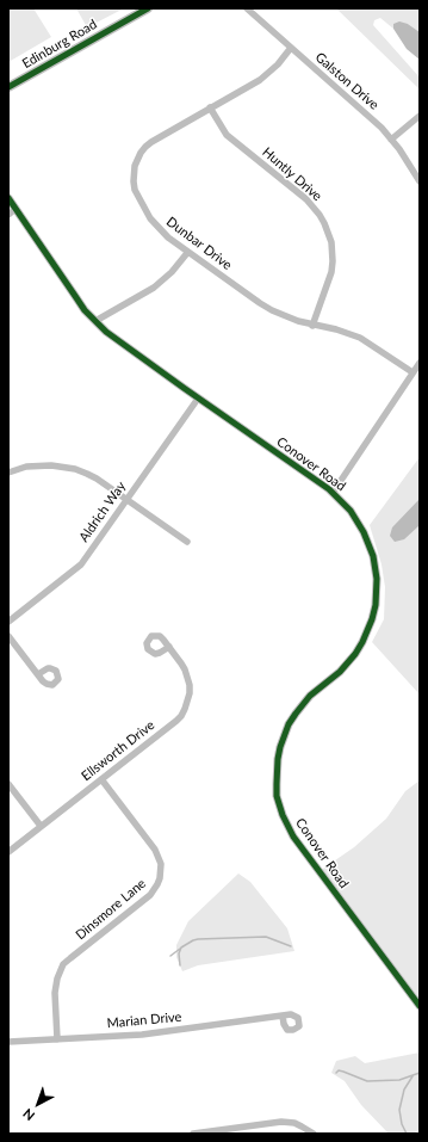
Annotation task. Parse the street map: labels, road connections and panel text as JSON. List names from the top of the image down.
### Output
{
  "streets": {
    "main road": ["Edinburg Road"],
    "street": [
      "Galston Drive",
      "Huntly Drive",
      "Dunbar Drive",
      "Conover Road",
      "Aldrich Way",
      "Ellsworth Drive",
      "Dinsmore Lane",
      "Marian Drive"
    ]
  },
  "crossings": [
    ["Galston Drive", "Dunbar Drive"],
    ["Huntly Drive", "Dunbar Drive"],
    ["Conover Road", "Aldrich Way"],
    ["Ellsworth Drive", "Dinsmore Lane"],
    ["Dinsmore Lane", "Marian Drive"]
  ],
  "north": "bottom left"
}
